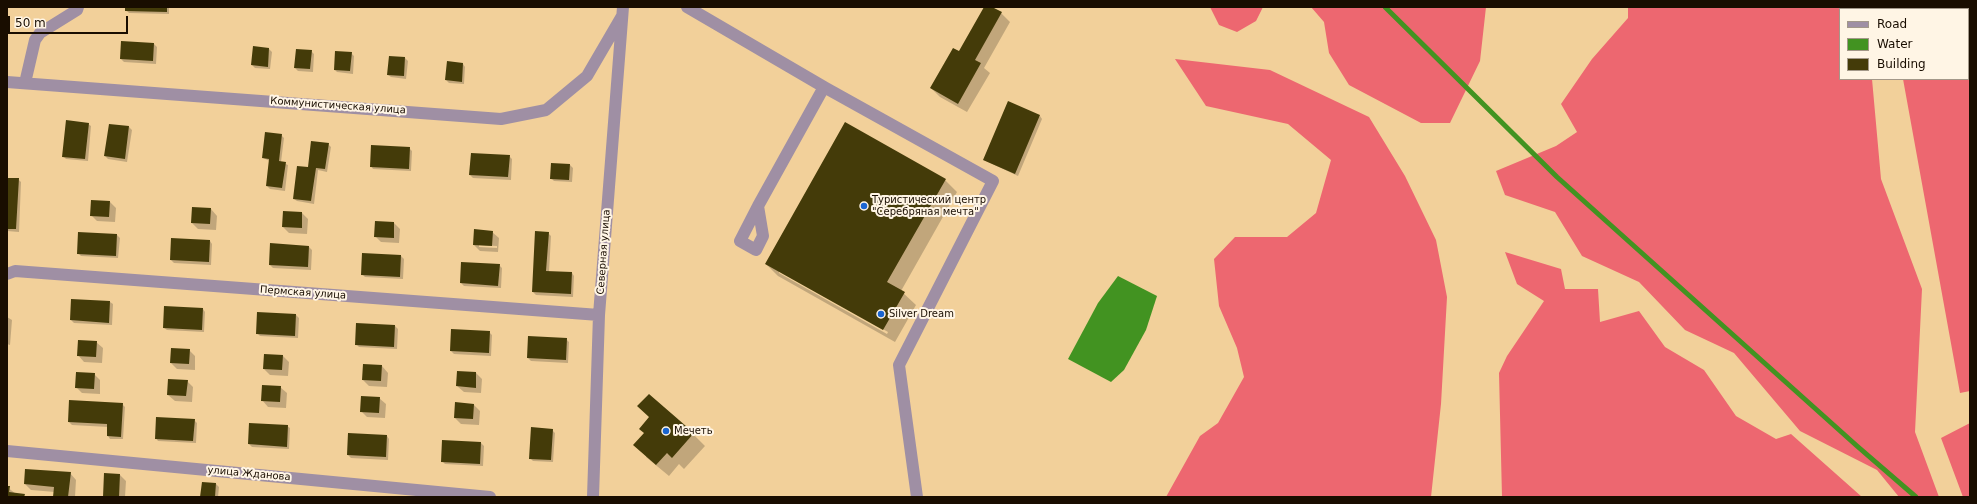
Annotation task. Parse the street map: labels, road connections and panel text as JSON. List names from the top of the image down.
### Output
{
  "streets": {
    "street": [
      "Коммунистическая улица",
      "Северная улица",
      "Пермская улица",
      "улица Жданова"
    ]
  },
  "crossings": [
    ["Коммунистическая улица", "Северная улица"],
    ["Северная улица", "Пермская улица"]
  ],
  "places": ["Туристический центр \"Серебряная мечта\"", "Silver Dream", "Мечеть"],
  "legend": ["Road", "Water", "Building"],
  "scale_bar": "50 m"
}
